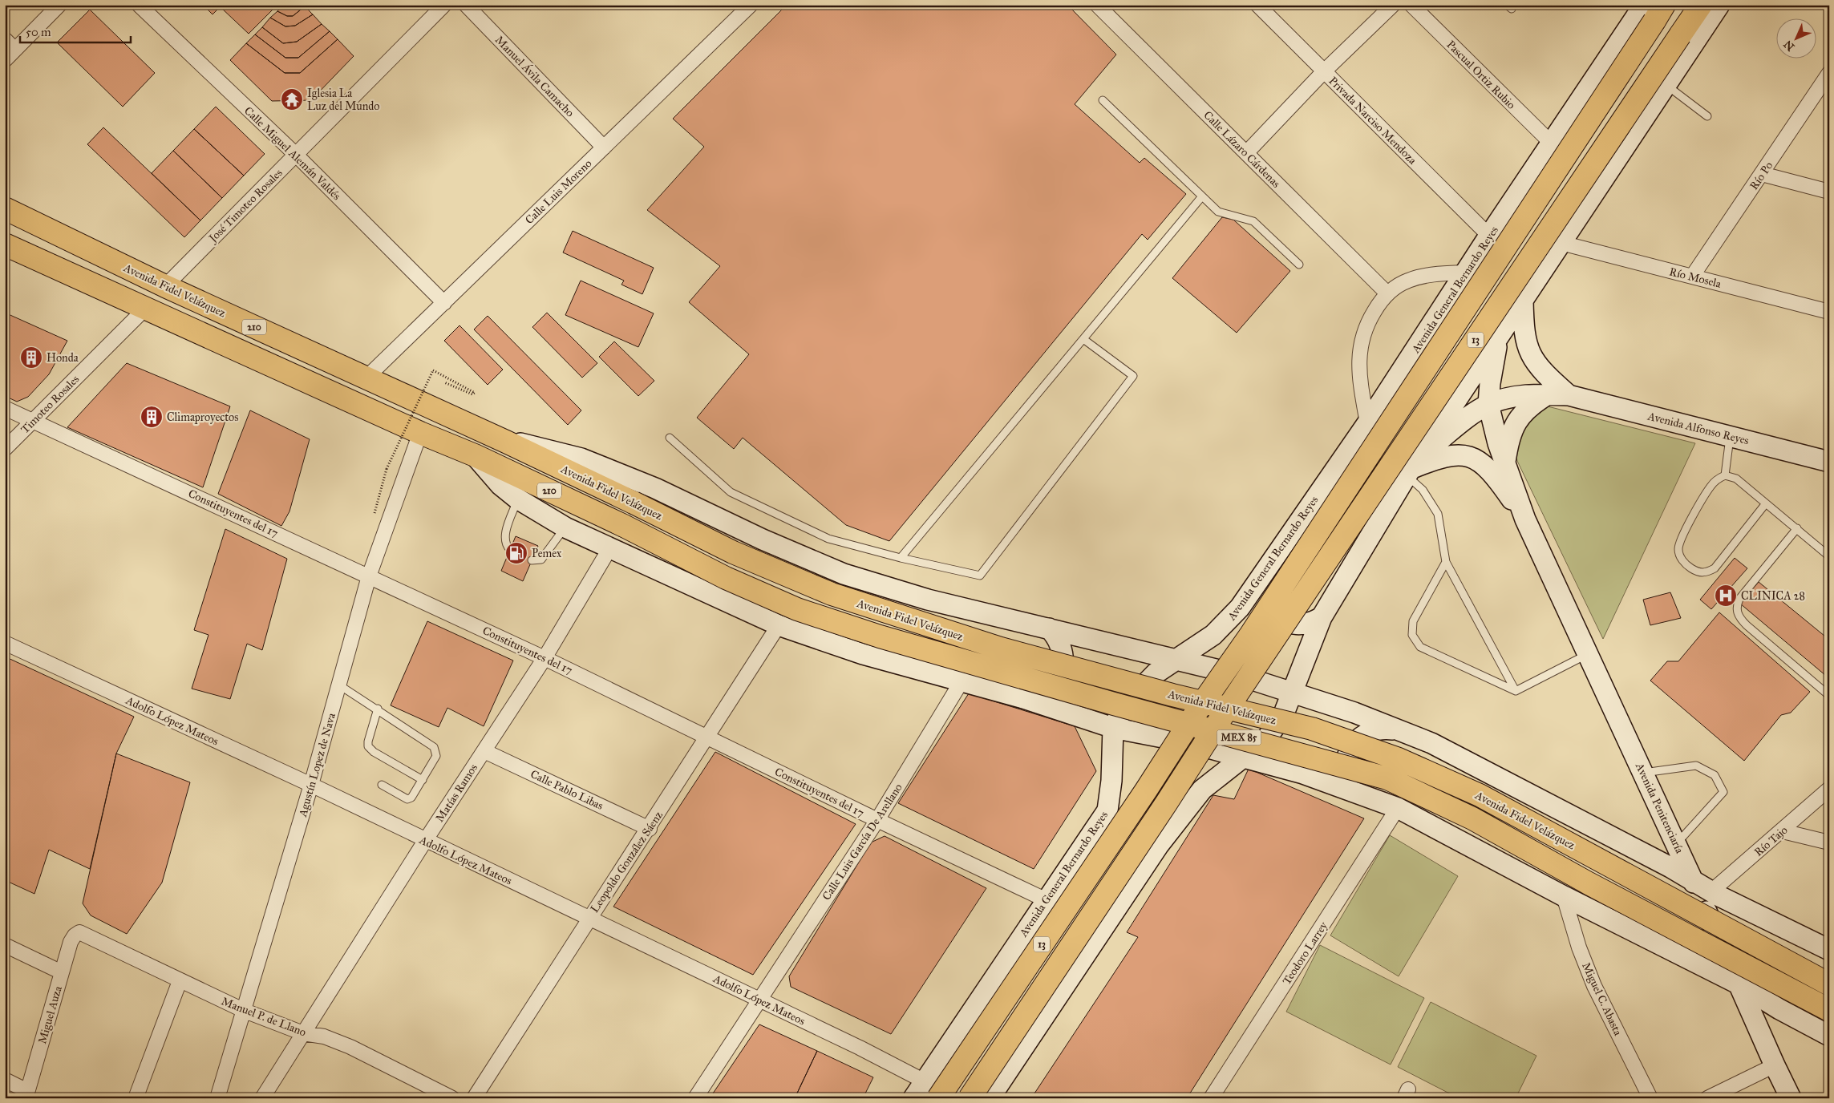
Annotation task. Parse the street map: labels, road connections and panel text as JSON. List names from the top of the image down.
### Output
{
  "streets": {
    "main road": [
      "Avenida General Bernardo Reyes",
      "Avenida Fidel Velázquez",
      "210",
      "13",
      "MEX 85"
    ],
    "street": [
      "Pascual Ortiz Rubio",
      "Manuel Ávila Camacho",
      "Privada Narciso Mendoza",
      "Calle Lázaro Cárdenas",
      "Calle Miguel Alemán Valdés",
      "Río Po",
      "Calle Luis Moreno",
      "José Timoteo Rosales",
      "Río Mosela",
      "Timoteo Rosales",
      "Avenida Alfonso Reyes",
      "Constituyentes del 17",
      "Adolfo López Mateos",
      "Agustín Lopez de Nava",
      "Calle Pablo Libas",
      "Matías Ramos",
      "Avenida Penitenciaría",
      "Río Tajo",
      "Calle Luis García De Arellano",
      "Leopoldo González Sáenz",
      "Teodoro Larrey",
      "Miguel C. Abasta",
      "Miguel Auza",
      "Manuel P. de Llano"
    ]
  },
  "crossings": [
    ["Pascual Ortiz Rubio", "Avenida General Bernardo Reyes"],
    ["Manuel Ávila Camacho", "Calle Luis Moreno"],
    ["Privada Narciso Mendoza", "Avenida General Bernardo Reyes"],
    ["Calle Miguel Alemán Valdés", "Calle Luis Moreno"],
    ["Calle Miguel Alemán Valdés", "José Timoteo Rosales"],
    ["Río Po", "Río Mosela"],
    ["Calle Luis Moreno", "Avenida Fidel Velázquez"],
    ["José Timoteo Rosales", "Avenida Fidel Velázquez"],
    ["Avenida General Bernardo Reyes", "Constituyentes del 17"],
    ["Avenida General Bernardo Reyes", "Adolfo López Mateos"],
    ["Avenida Fidel Velázquez", "Timoteo Rosales"],
    ["Avenida Fidel Velázquez", "Agustín Lopez de Nava"],
    ["Timoteo Rosales", "Constituyentes del 17"],
    ["Avenida Alfonso Reyes", "Avenida Penitenciaría"],
    ["Constituyentes del 17", "Agustín Lopez de Nava"],
    ["Constituyentes del 17", "Matías Ramos"],
    ["Constituyentes del 17", "Calle Luis García De Arellano"],
    ["Constituyentes del 17", "Leopoldo González Sáenz"],
    ["Adolfo López Mateos", "Agustín Lopez de Nava"],
    ["Adolfo López Mateos", "Matías Ramos"],
    ["Adolfo López Mateos", "Calle Luis García De Arellano"],
    ["Adolfo López Mateos", "Leopoldo González Sáenz"],
    ["Agustín Lopez de Nava", "Manuel P. de Llano"],
    ["Calle Pablo Libas", "Matías Ramos"],
    ["Calle Pablo Libas", "Leopoldo González Sáenz"],
    ["Matías Ramos", "Manuel P. de Llano"],
    ["Miguel Auza", "Manuel P. de Llano"]
  ],
  "places": {
    "temple": ["Iglesia La Luz del Mundo"],
    "building": ["Honda", "Climaproyectos"],
    "fuel station": ["Pemex"],
    "hospital": ["CLINICA 28"]
  },
  "scale_bar": "50 m",
  "north": "bottom left"
}
